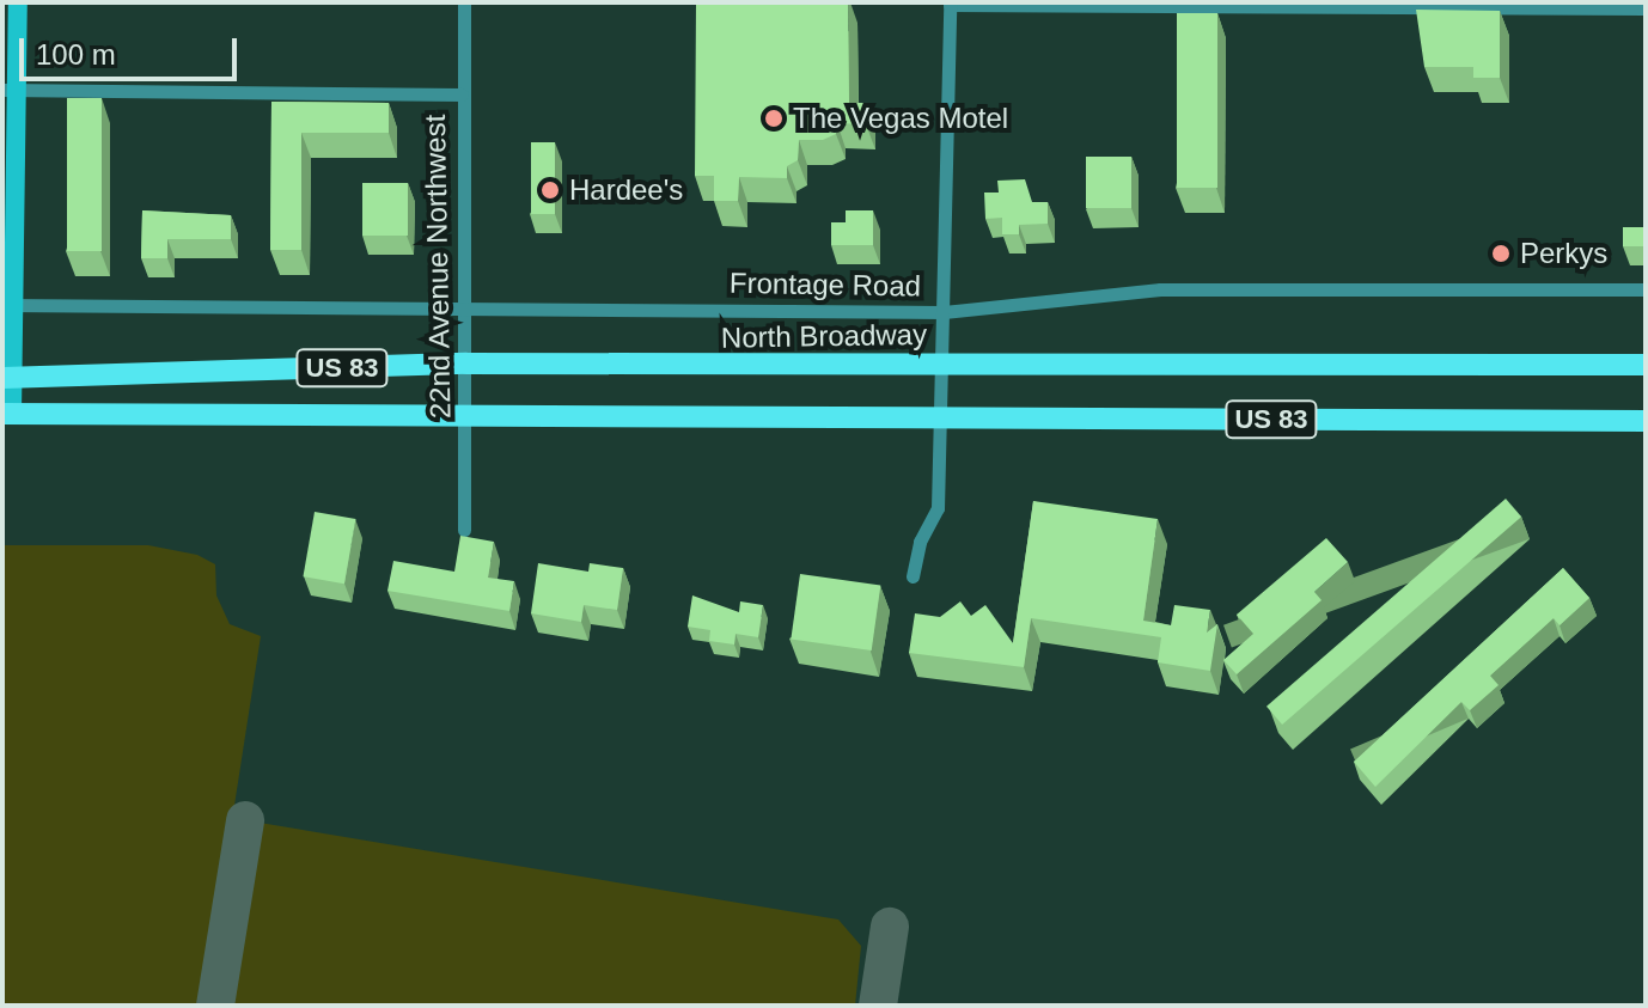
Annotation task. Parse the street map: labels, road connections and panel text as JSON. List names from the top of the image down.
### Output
{
  "streets": {
    "main road": ["North Broadway", "US 83"],
    "street": ["22nd Avenue Northwest", "Frontage Road"]
  },
  "crossings": [
    ["22nd Avenue Northwest", "Frontage Road"],
    ["22nd Avenue Northwest", "North Broadway"],
    ["22nd Avenue Northwest", "US 83"]
  ],
  "places": ["The Vegas Motel", "Hardee's", "Perkys"],
  "scale_bar": "100 m"
}
